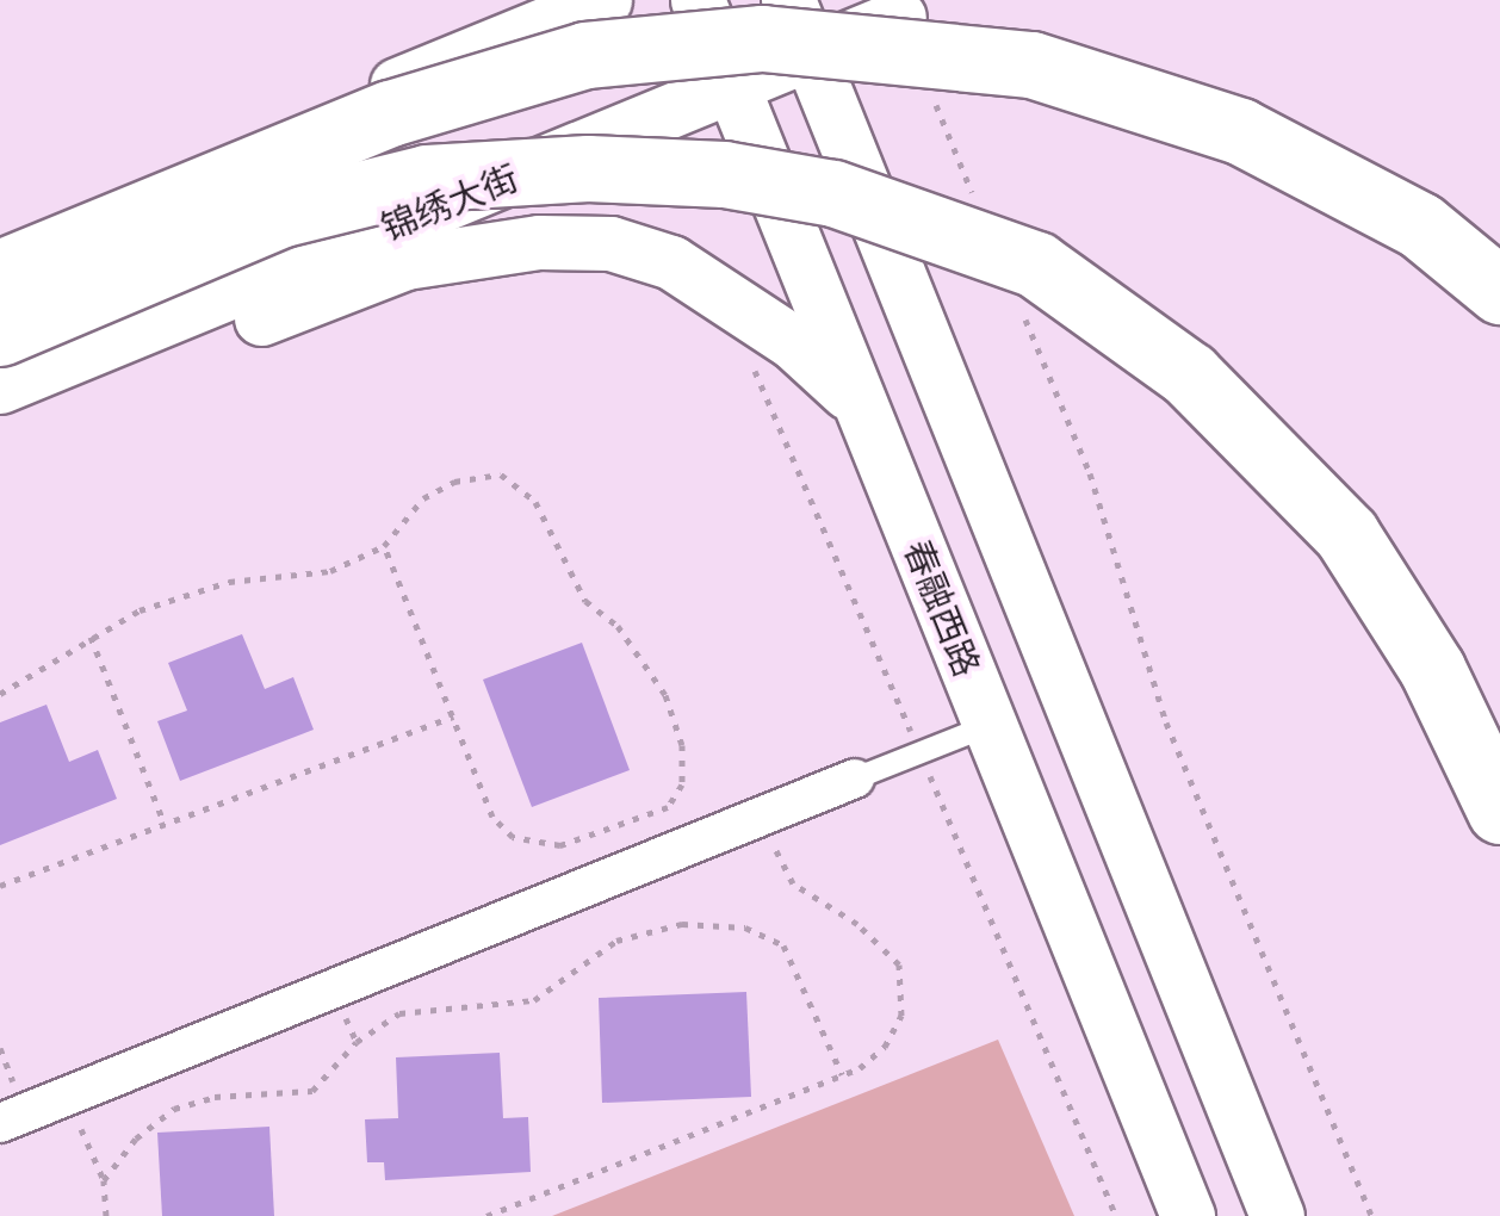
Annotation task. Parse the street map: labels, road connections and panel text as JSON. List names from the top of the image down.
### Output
{
  "streets": {
    "main road": ["锦绣大街", "春融西路"]
  },
  "crossings": [
    ["锦绣大街", "春融西路"]
  ]
}
